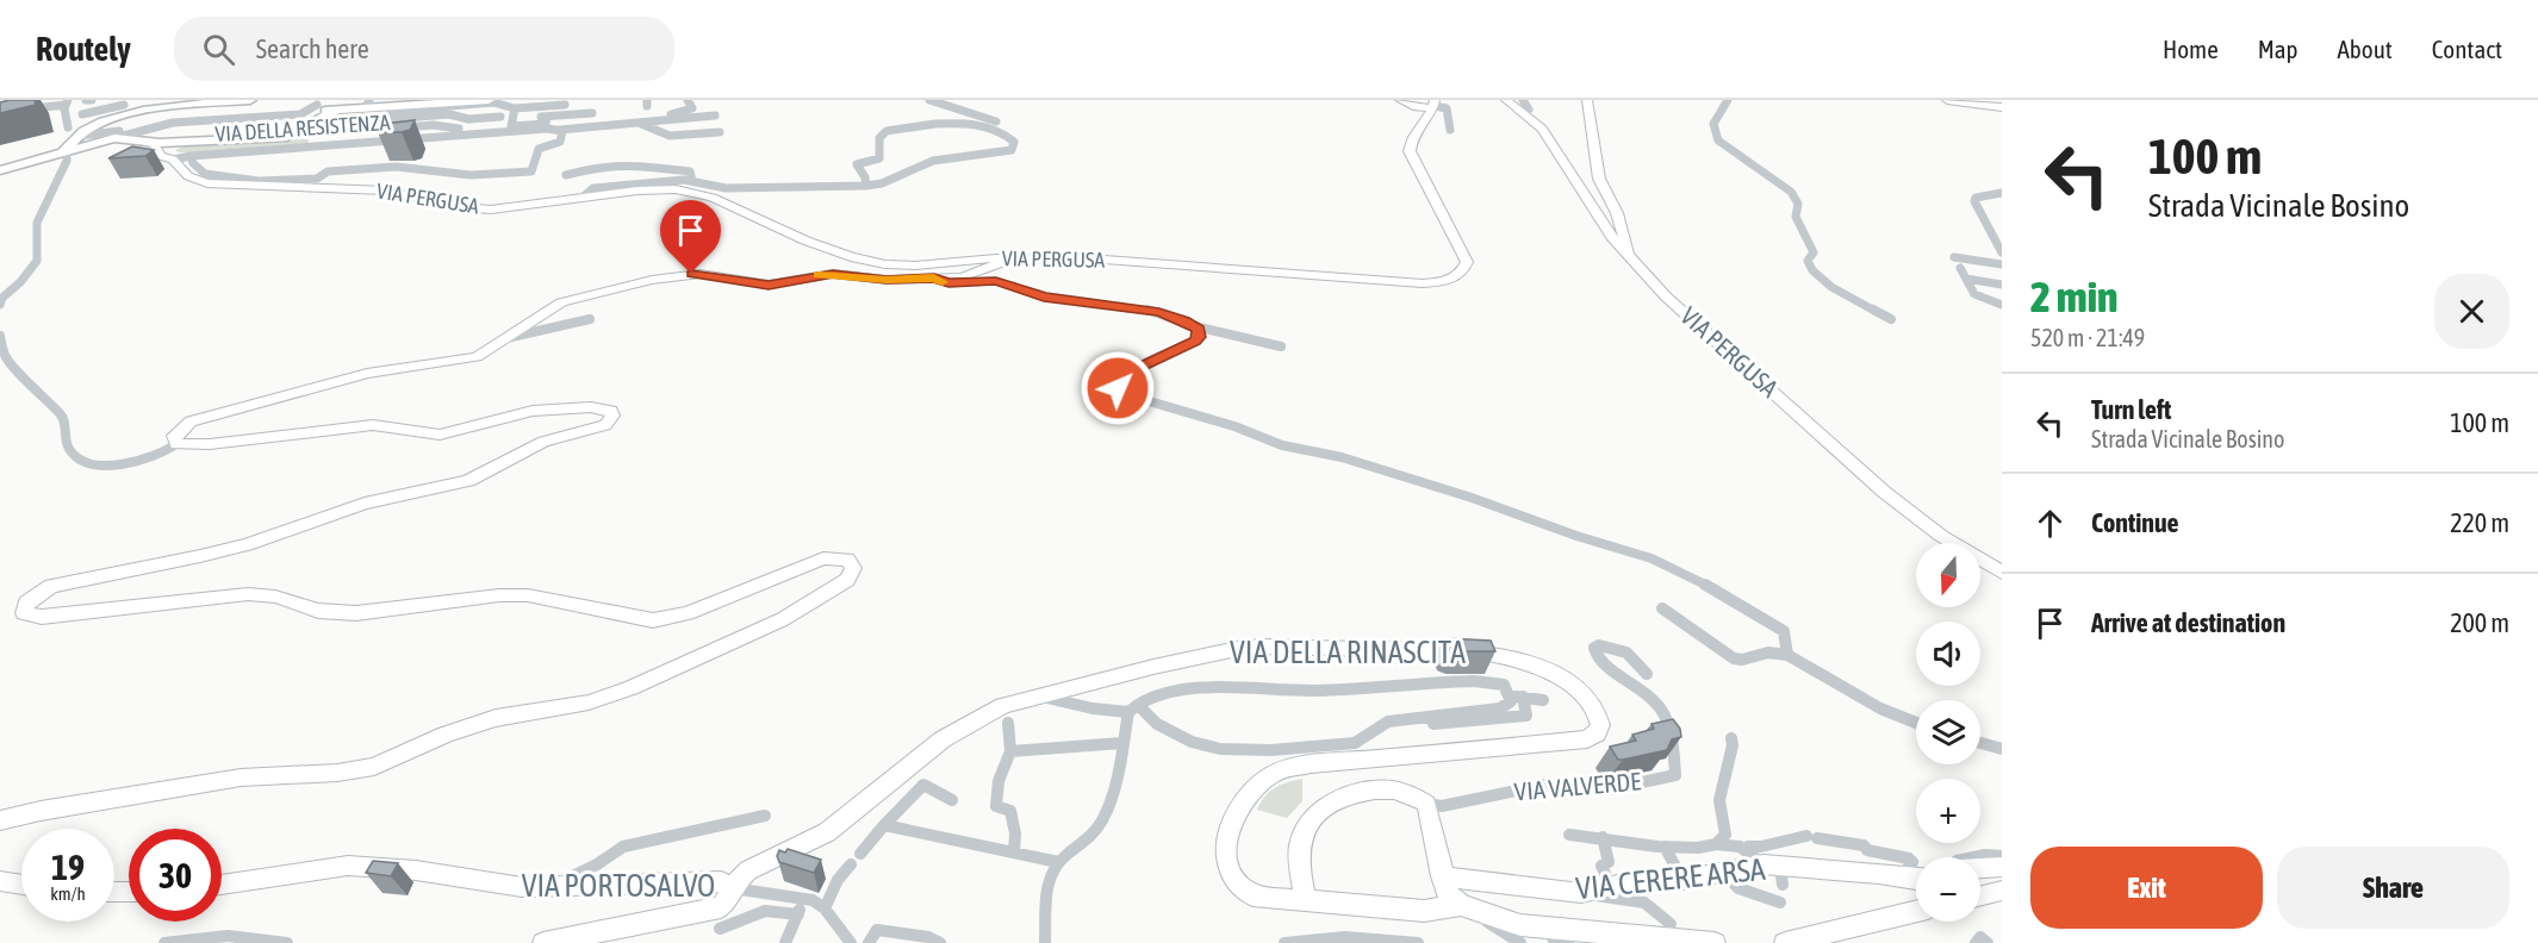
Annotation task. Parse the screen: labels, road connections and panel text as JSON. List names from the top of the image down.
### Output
{
  "streets": {
    "street": [
      "VIA DELLA RESISTENZA",
      "VIA PERGUSA",
      "VIA DELLA RINASCITA",
      "VIA VALVERDE",
      "VIA CERERE ARSA",
      "VIA PORTOSALVO"
    ]
  },
  "crossings": [
    ["VIA DELLA RESISTENZA", "VIA PERGUSA"],
    ["VIA DELLA RINASCITA", "VIA VALVERDE"],
    ["VIA DELLA RINASCITA", "VIA PORTOSALVO"]
  ],
  "north": "bottom",
  "page": {
    "header": "Routely",
    "search": "Search here",
    "nav": [
      "Home",
      "Map",
      "About",
      "Contact"
    ],
    "turn": ["100 m", "Strada Vicinale Bosino"],
    "heading": ["2 min", "520 m · 21:49"],
    "list": [
      {
        "name": "Turn left",
        "note": "Strada Vicinale Bosino",
        "value": "100 m"
      },
      {
        "name": "Continue",
        "value": "220 m"
      },
      {
        "name": "Arrive at destination",
        "value": "200 m"
      }
    ],
    "map_buttons": ["+", "−"],
    "speed": "19 km/h",
    "limit": "30",
    "buttons": ["Exit", "Share"]
  }
}
